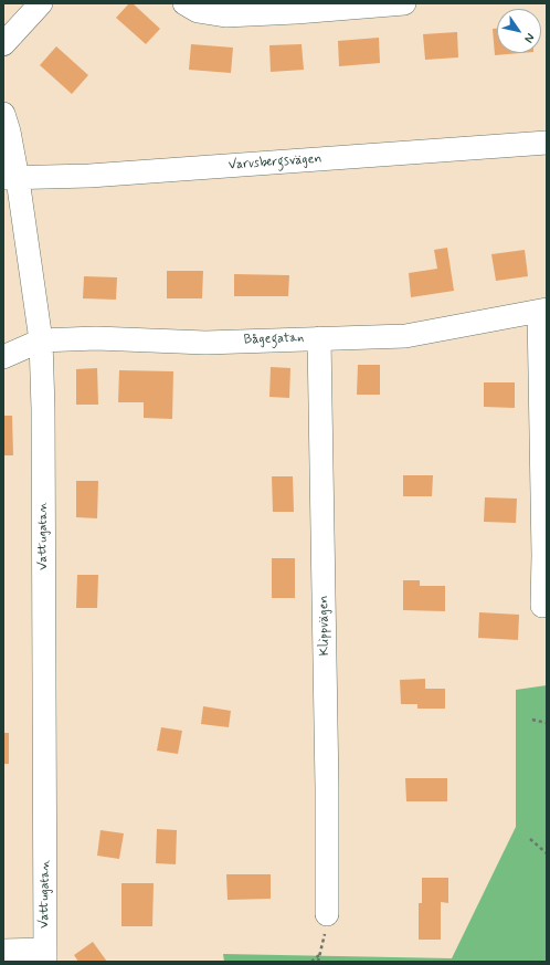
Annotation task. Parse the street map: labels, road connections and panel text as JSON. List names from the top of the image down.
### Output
{
  "streets": {
    "street": [
      "Varvsbergsvägen",
      "Bågegatan",
      "Vattugatan",
      "Klippvägen"
    ]
  },
  "crossings": [
    ["Varvsbergsvägen", "Vattugatan"],
    ["Bågegatan", "Vattugatan"],
    ["Bågegatan", "Klippvägen"]
  ],
  "north": "bottom right"
}
